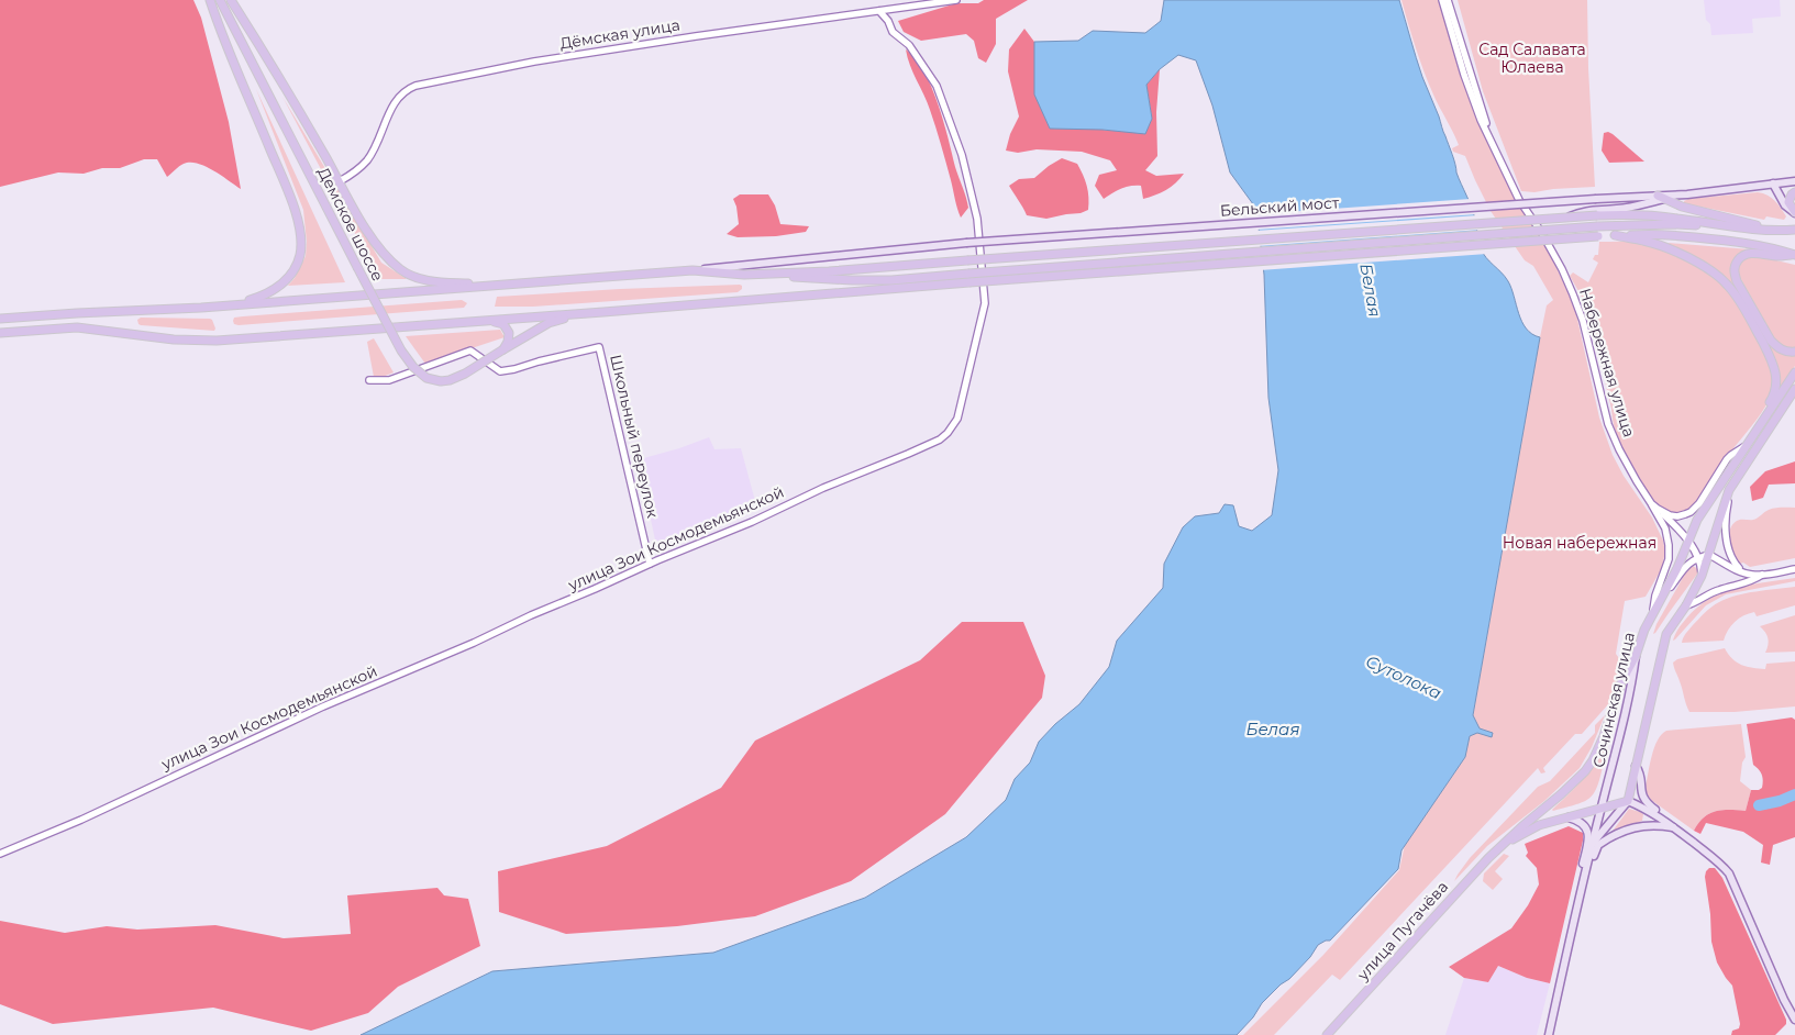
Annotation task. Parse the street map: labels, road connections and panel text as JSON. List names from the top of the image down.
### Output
{
  "streets": {
    "main road": [
      "Бельский мост",
      "Демское шоссе",
      "Сочинская улица",
      "улица Пугачёва"
    ],
    "street": [
      "Дёмская улица",
      "Набережная улица",
      "Школьный переулок",
      "улица Зои Космодемьянской"
    ]
  },
  "crossings": [
    ["Дёмская улица", "Демское шоссе"],
    ["Дёмская улица", "улица Зои Космодемьянской"],
    ["Набережная улица", "Сочинская улица"],
    ["Школьный переулок", "улица Зои Космодемьянской"]
  ],
  "water": ["Белая", "Сутолока"],
  "parks": ["Сад Салавата Юлаева", "Новая набережная"]
}
